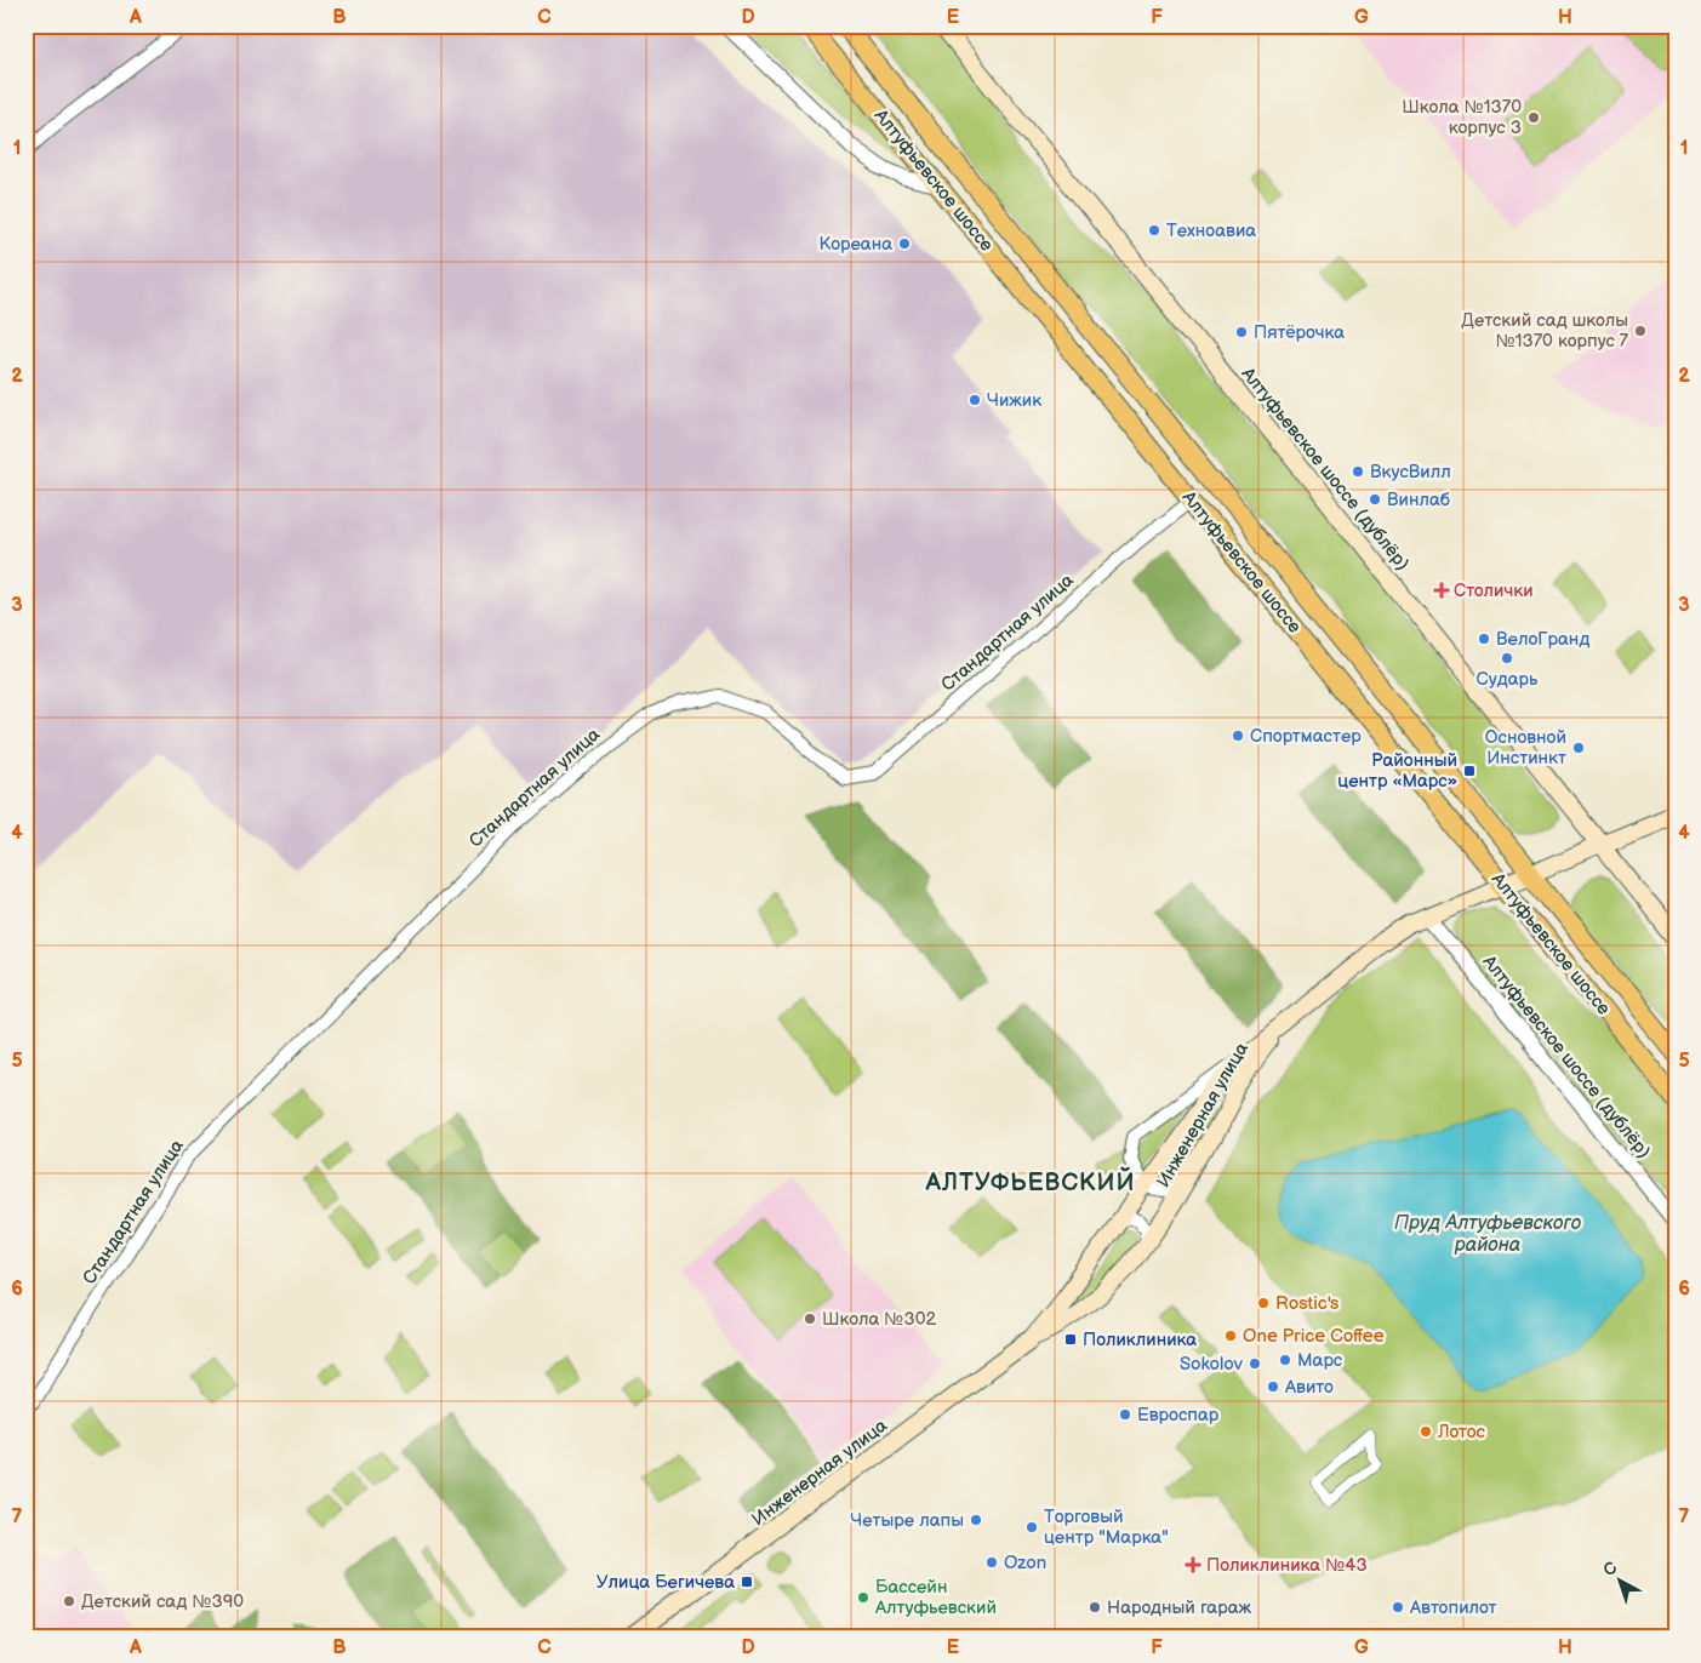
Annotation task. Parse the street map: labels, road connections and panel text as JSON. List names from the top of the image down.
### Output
{
  "streets": {
    "main road": ["Алтуфьевское шоссе", "Алтуфьевское шоссе (дублёр)", "Инженерная улица"],
    "street": ["Стандартная улица"]
  },
  "crossings": [
    ["Алтуфьевское шоссе", "Стандартная улица"],
    ["Алтуфьевское шоссе", "Инженерная улица"],
    ["Алтуфьевское шоссе (дублёр)", "Инженерная улица"]
  ],
  "districts": ["АЛТУФЬЕВСКИЙ"],
  "water": ["Пруд Алтуфьевского района"],
  "places": {
    "other": [
      "Школа №1370 корпус 3",
      "Техноавиа",
      "Кореана",
      "Детский сад школы №1370 корпус 7",
      "Пятёрочка",
      "Чижик",
      "ВкусВилл",
      "Винлаб",
      "ВелоГранд",
      "Сударь",
      "Спортмастер",
      "Основной Инстинкт",
      "Rostic's",
      "Школа №302",
      "One Price Coffee",
      "Марс",
      "Sokolov",
      "Авито",
      "Евроспар",
      "Лотос",
      "Четыре лапы",
      "Торговый центр \"Марка\"",
      "Ozon",
      "Бассейн Алтуфьевский",
      "Детский сад №390",
      "Народный гараж",
      "Автопилот"
    ],
    "health": ["Столички", "Поликлиника №43"],
    "transit": ["Районный центр «Марс»", "Поликлиника", "Улица Бегичева"]
  },
  "north": "top left",
  "grid": {
    "columns": [
      "A",
      "B",
      "C",
      "D",
      "E",
      "F",
      "G",
      "H"
    ],
    "rows": [
      "1",
      "2",
      "3",
      "4",
      "5",
      "6",
      "7"
    ]
  }
}
